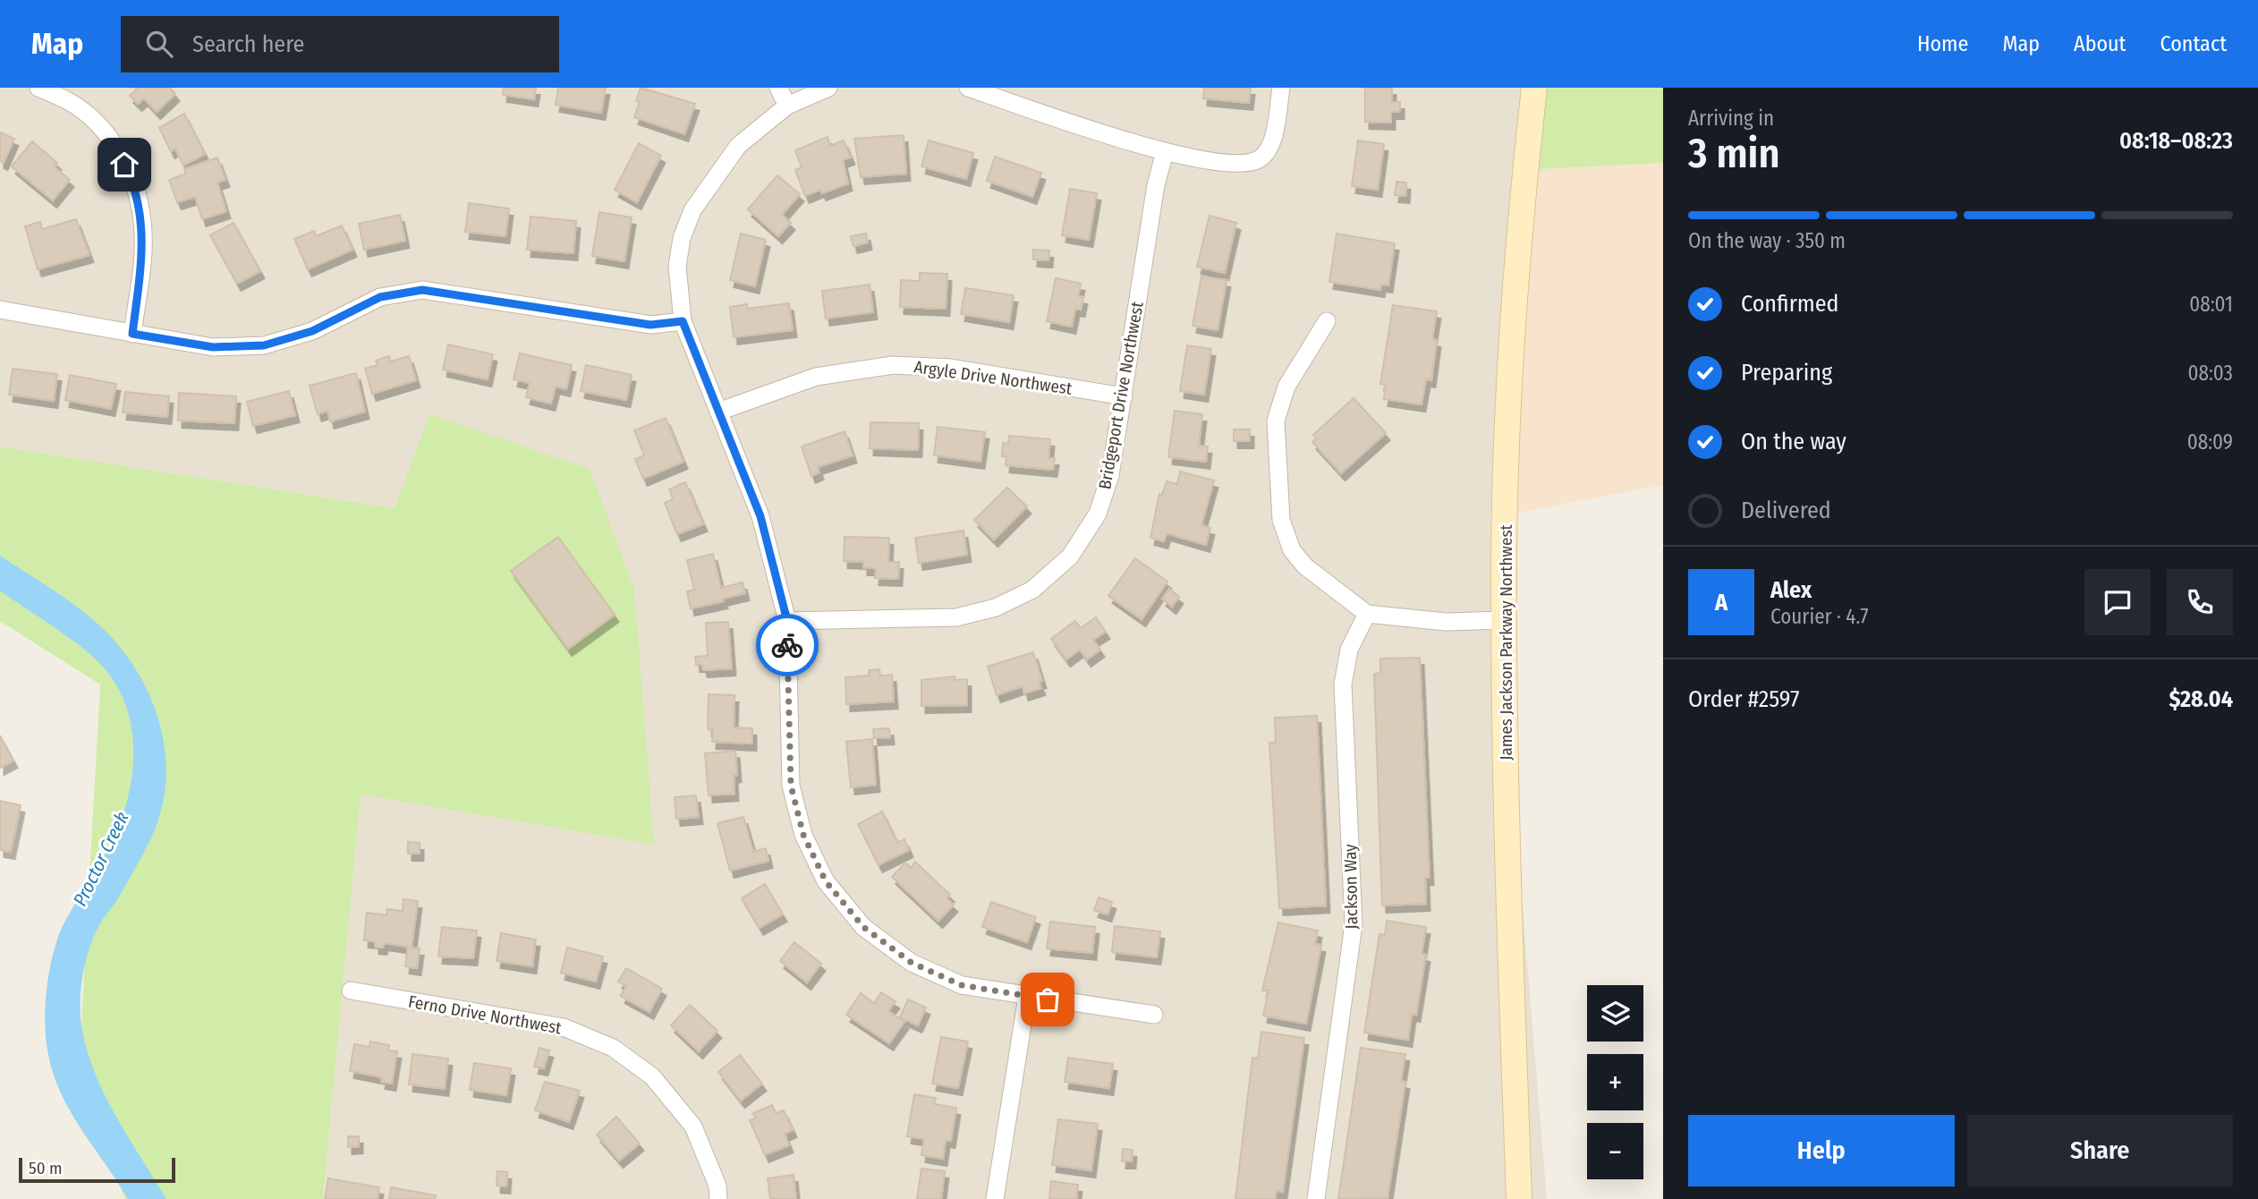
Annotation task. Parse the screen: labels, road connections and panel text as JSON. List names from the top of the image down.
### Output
{
  "streets": {
    "main road": ["James Jackson Parkway Northwest"],
    "street": [
      "Argyle Drive Northwest",
      "Bridgeport Drive Northwest",
      "Jackson Way",
      "Ferno Drive Northwest"
    ]
  },
  "crossings": [
    ["Argyle Drive Northwest", "Bridgeport Drive Northwest"]
  ],
  "water": ["Proctor Creek"],
  "scale_bar": "50 m",
  "page": {
    "header": "Map",
    "search": "Search here",
    "nav": [
      "Home",
      "Map",
      "About",
      "Contact"
    ],
    "heading": ["3 min", "Arriving in", "08:18–08:23"],
    "panel": [
      "Alex",
      "Courier · 4.7",
      "Order #2597",
      "$28.04"
    ],
    "bar": "On the way · 350 m",
    "list": [
      ["Confirmed", "08:01"],
      ["Preparing", "08:03"],
      ["On the way", "08:09"],
      "Delivered"
    ],
    "round": "A",
    "map_buttons": ["+", "−"],
    "buttons": ["Help", "Share"],
    "scale": "50 m"
  }
}
